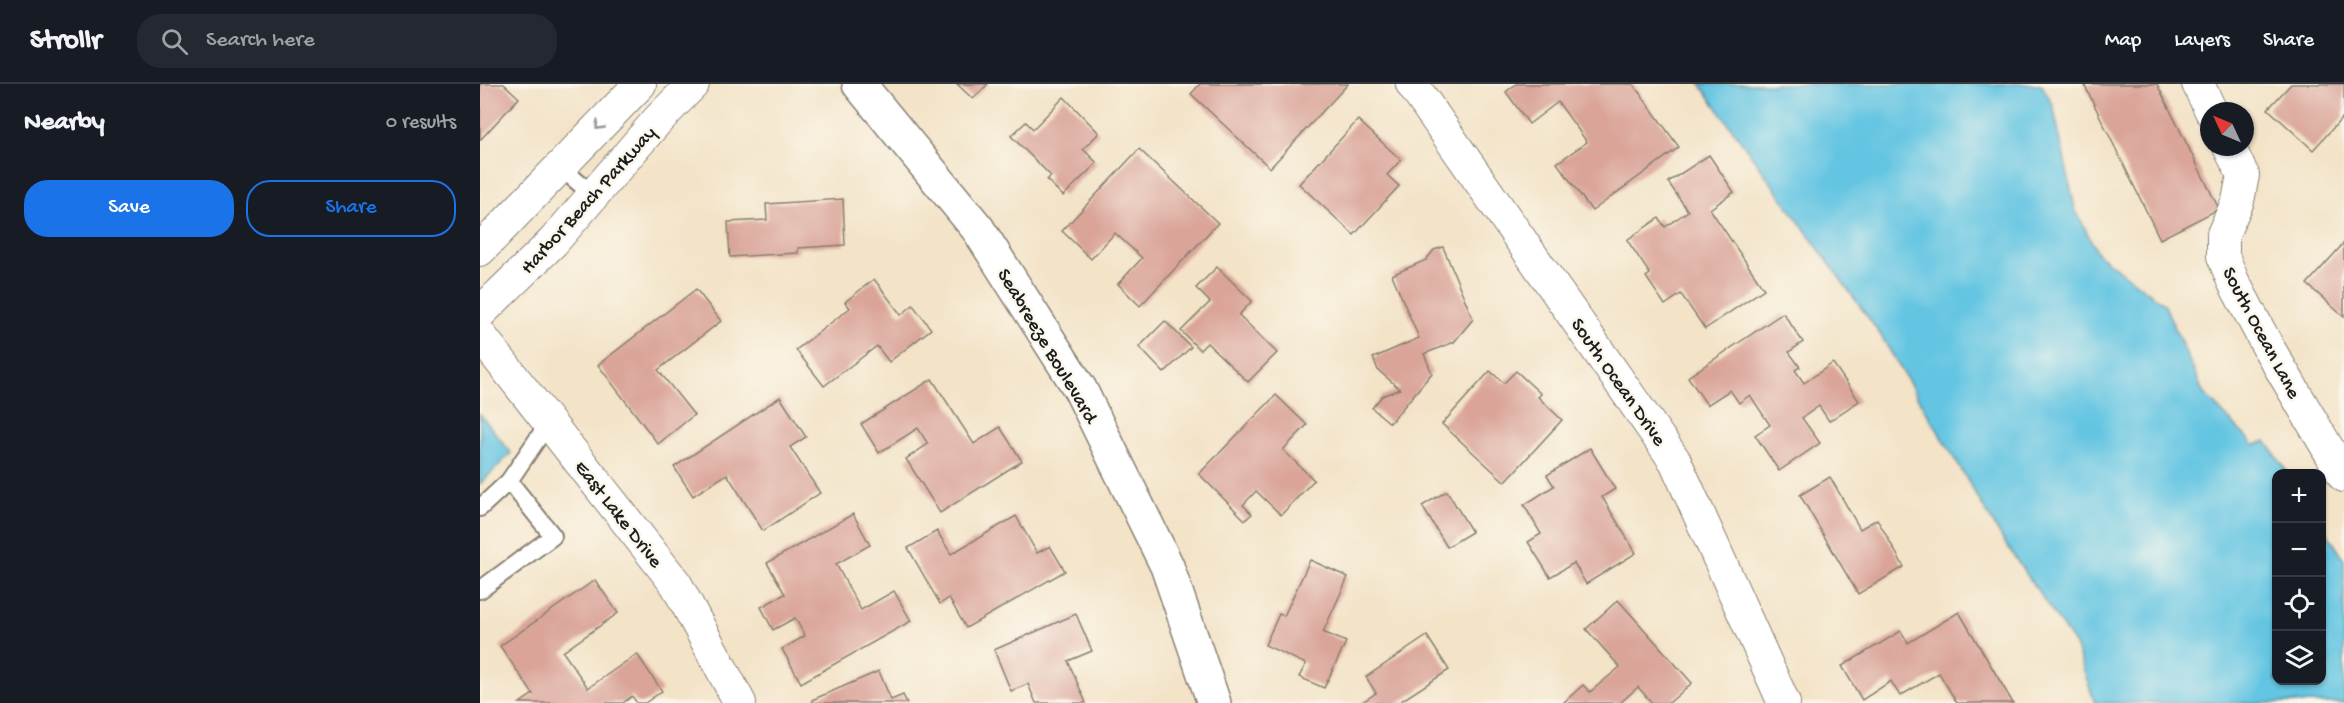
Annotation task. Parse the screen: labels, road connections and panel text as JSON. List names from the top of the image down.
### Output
{
  "streets": {
    "main road": ["Seabreeze Boulevard"],
    "street": [
      "Harbor Beach Parkway",
      "South Ocean Lane",
      "South Ocean Drive",
      "East Lake Drive"
    ]
  },
  "north": "top left",
  "page": {
    "header": "Strollr",
    "search": "Search here",
    "nav": ["Map", "Layers", "Share"],
    "heading": ["Nearby", "0 results"],
    "buttons": ["Save", "Share"],
    "map_buttons": ["+", "−"]
  }
}
